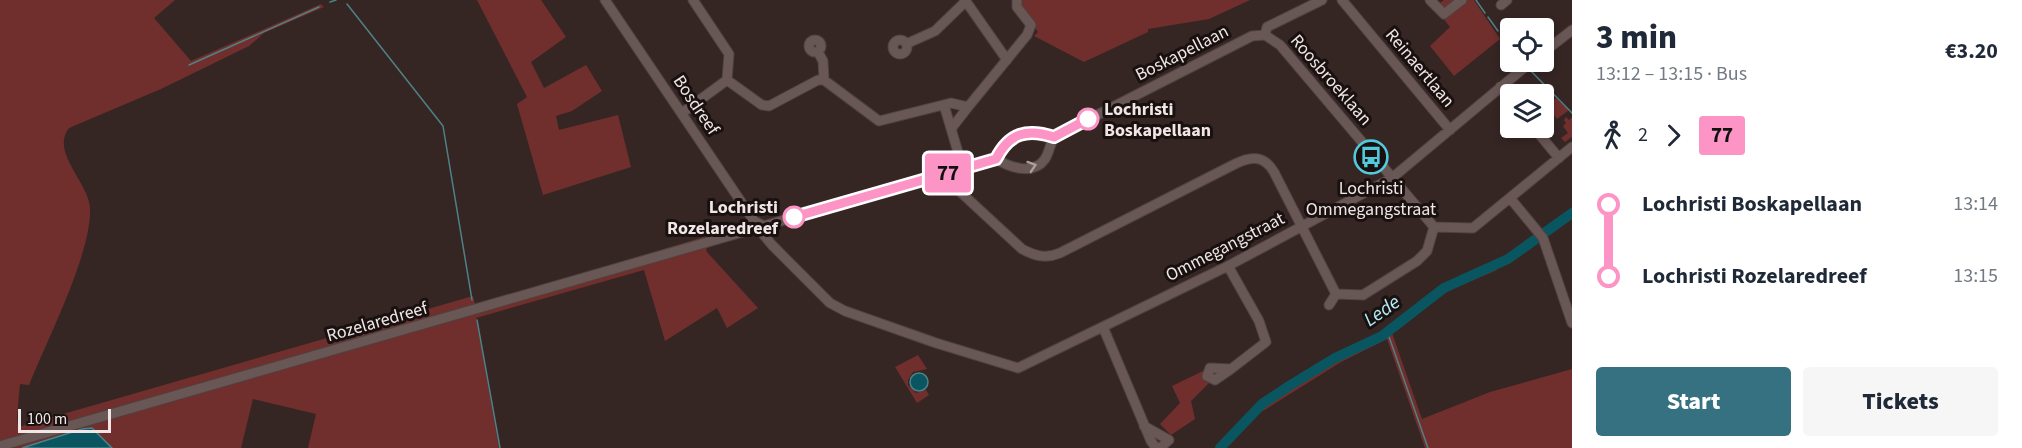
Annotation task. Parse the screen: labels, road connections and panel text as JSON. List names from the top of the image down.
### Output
{
  "streets": {
    "street": [
      "Boskapellaan",
      "Reinaertlaan",
      "Roosbroeklaan",
      "Bosdreef",
      "Ommegangstraat",
      "Rozelaredreef"
    ]
  },
  "crossings": [
    ["Boskapellaan", "Roosbroeklaan"],
    ["Reinaertlaan", "Ommegangstraat"],
    ["Roosbroeklaan", "Ommegangstraat"],
    ["Bosdreef", "Ommegangstraat"],
    ["Bosdreef", "Rozelaredreef"],
    ["Ommegangstraat", "Rozelaredreef"]
  ],
  "water": ["Lede"],
  "places": {
    "other": ["Lochristi Boskapellaan", "Lochristi Rozelaredreef"],
    "bus stop": ["Lochristi Ommegangstraat"]
  },
  "lines": ["bus line 77"],
  "scale_bar": "100 m",
  "page": {
    "on_map": "77",
    "heading": ["3 min", "13:12 – 13:15 · Bus", "€3.20"],
    "legs": ["2", "77"],
    "list": [
      {
        "name": "Lochristi Boskapellaan",
        "value": "13:14"
      },
      {
        "name": "Lochristi Rozelaredreef",
        "value": "13:15"
      }
    ],
    "buttons": ["Start", "Tickets"],
    "scale": "100 m"
  }
}
